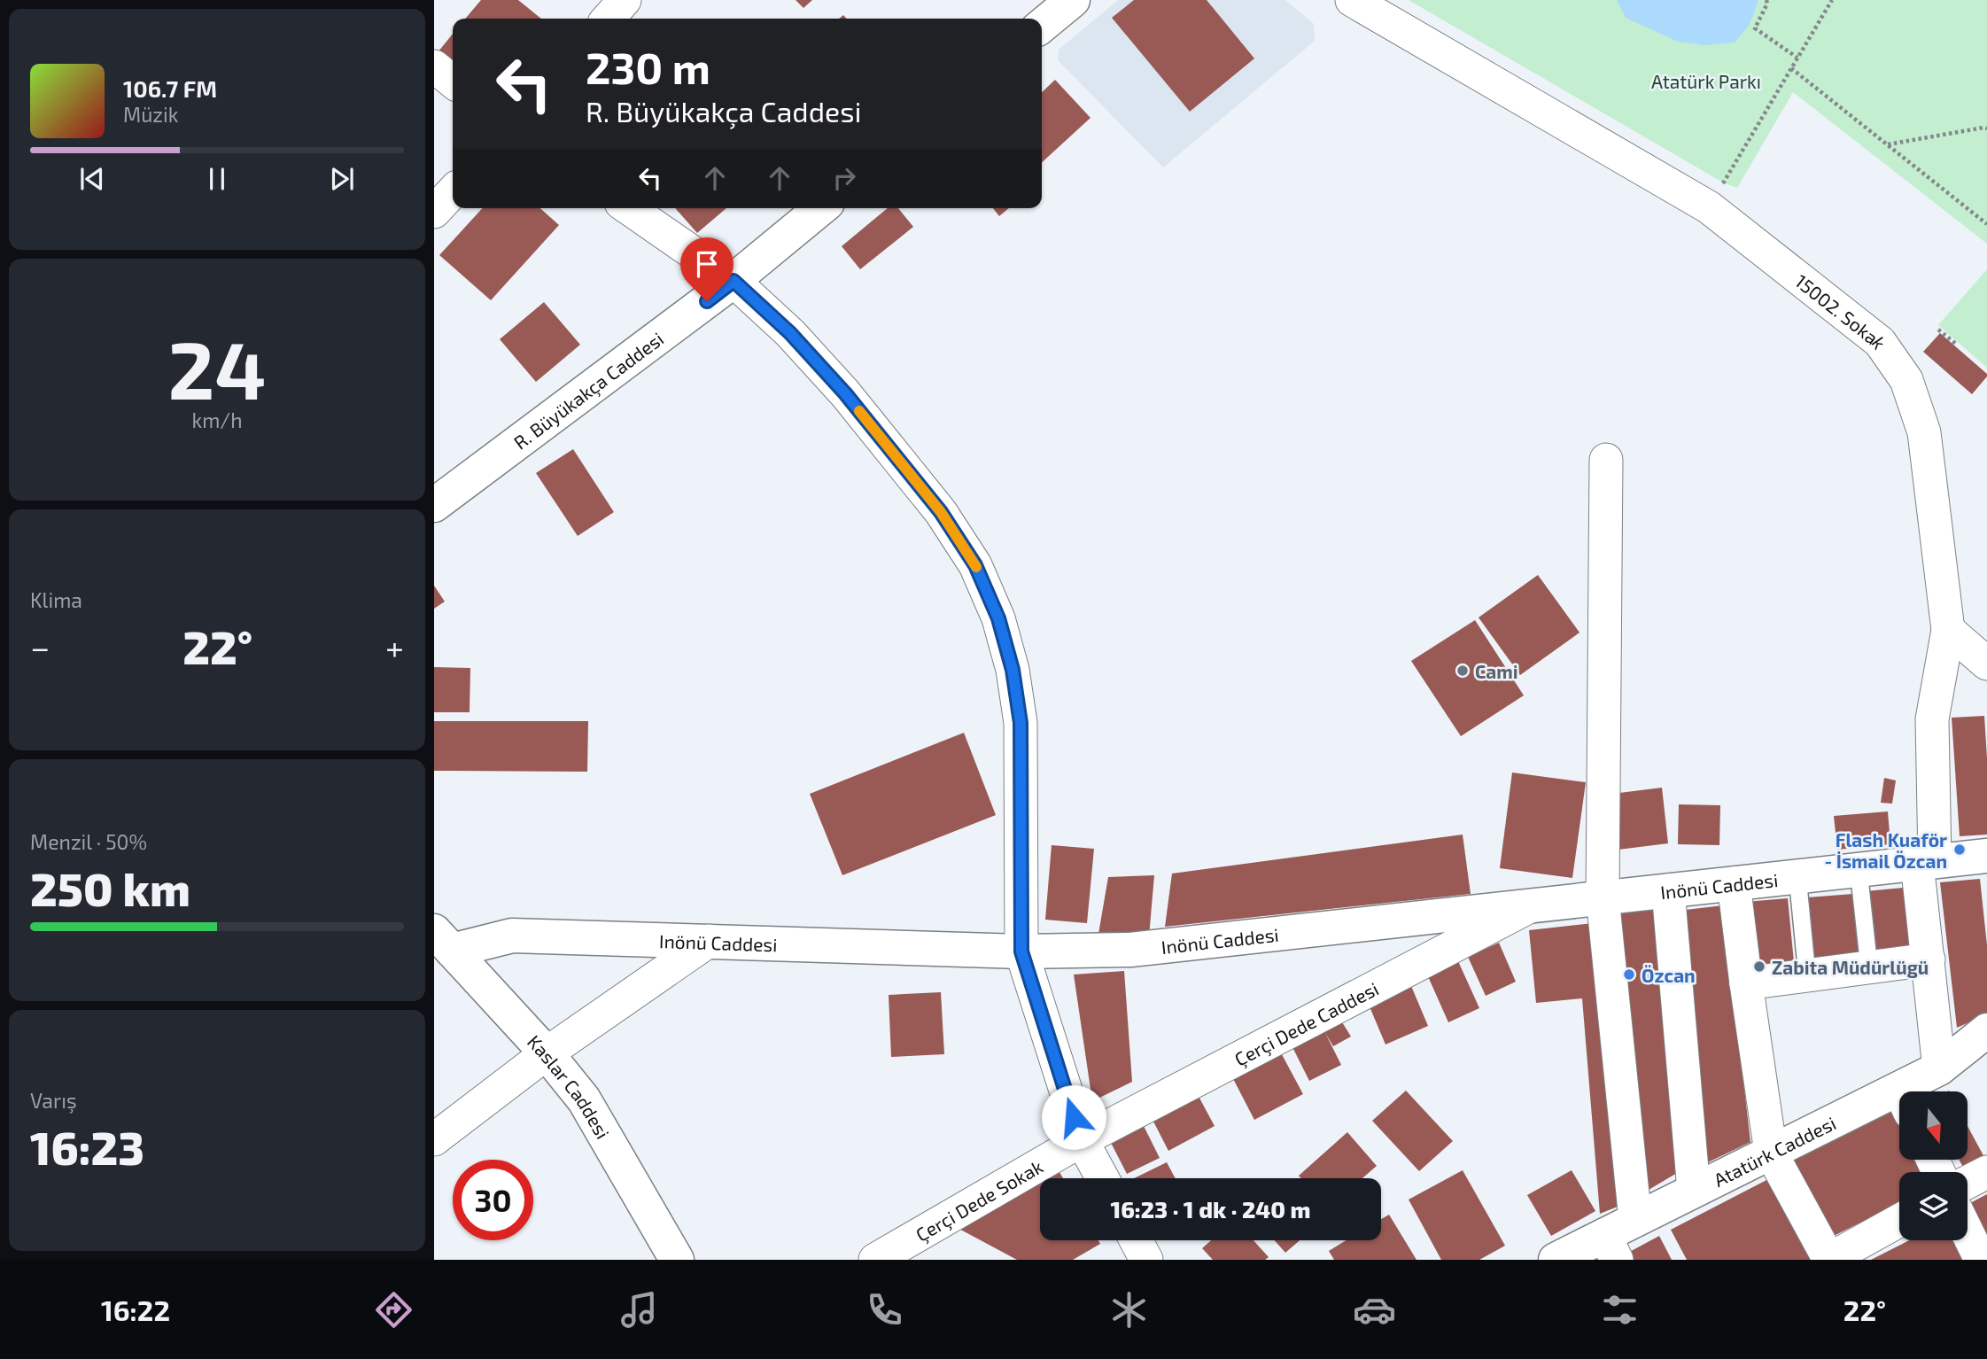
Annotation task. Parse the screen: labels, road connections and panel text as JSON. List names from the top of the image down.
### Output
{
  "streets": {
    "street": [
      "15002. Sokak",
      "R. Büyükakça Caddesi",
      "Inönü Caddesi",
      "Çerçi Dede Caddesi",
      "Kaslar Caddesi",
      "Atatürk Caddesi",
      "Çerçi Dede Sokak"
    ]
  },
  "crossings": [
    ["15002. Sokak", "Inönü Caddesi"],
    ["15002. Sokak", "Atatürk Caddesi"],
    ["Inönü Caddesi", "Çerçi Dede Caddesi"],
    ["Inönü Caddesi", "Kaslar Caddesi"],
    ["Çerçi Dede Caddesi", "Çerçi Dede Sokak"]
  ],
  "parks": ["Atatürk Parkı"],
  "places": [
    "Cami",
    "Flash Kuaför - İsmail Özcan",
    "Zabita Müdürlügü",
    "Özcan"
  ],
  "north": "bottom",
  "page": {
    "turn": ["230 m", "R. Büyükakça Caddesi"],
    "song": ["106.7 FM", "Müzik"],
    "tile": [
      ["24", "km/h"],
      "Klima",
      ["Menzil · 50%", "250 km"],
      ["Varış", "16:23"]
    ],
    "heat": ["−", "22°", "+"],
    "limit": "30",
    "trip": "16:23 · 1 dk · 240 m",
    "tabs": ["16:22", "22°"]
  }
}
